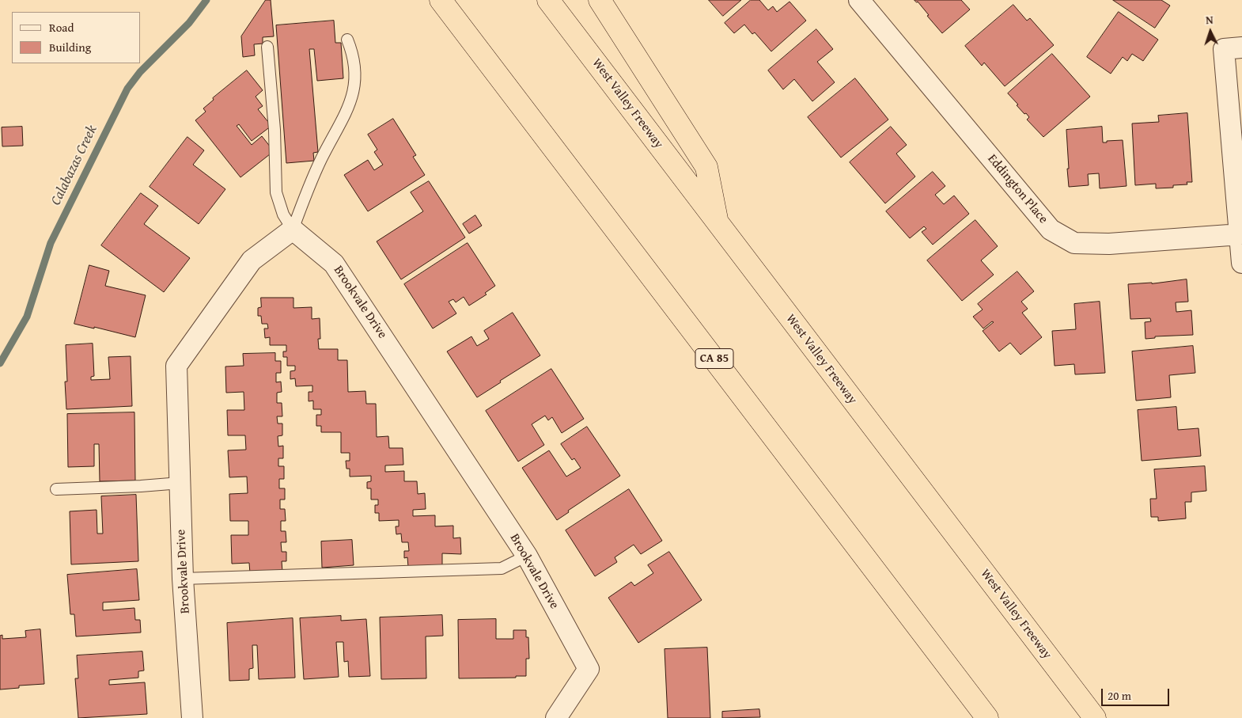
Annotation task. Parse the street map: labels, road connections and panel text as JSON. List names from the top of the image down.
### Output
{
  "streets": {
    "highway": ["West Valley Freeway", "CA 85"],
    "street": ["Eddington Place", "Brookvale Drive"]
  },
  "water": ["Calabazas Creek"],
  "legend": ["Road", "Building"],
  "scale_bar": "20 m",
  "north": "top"
}
